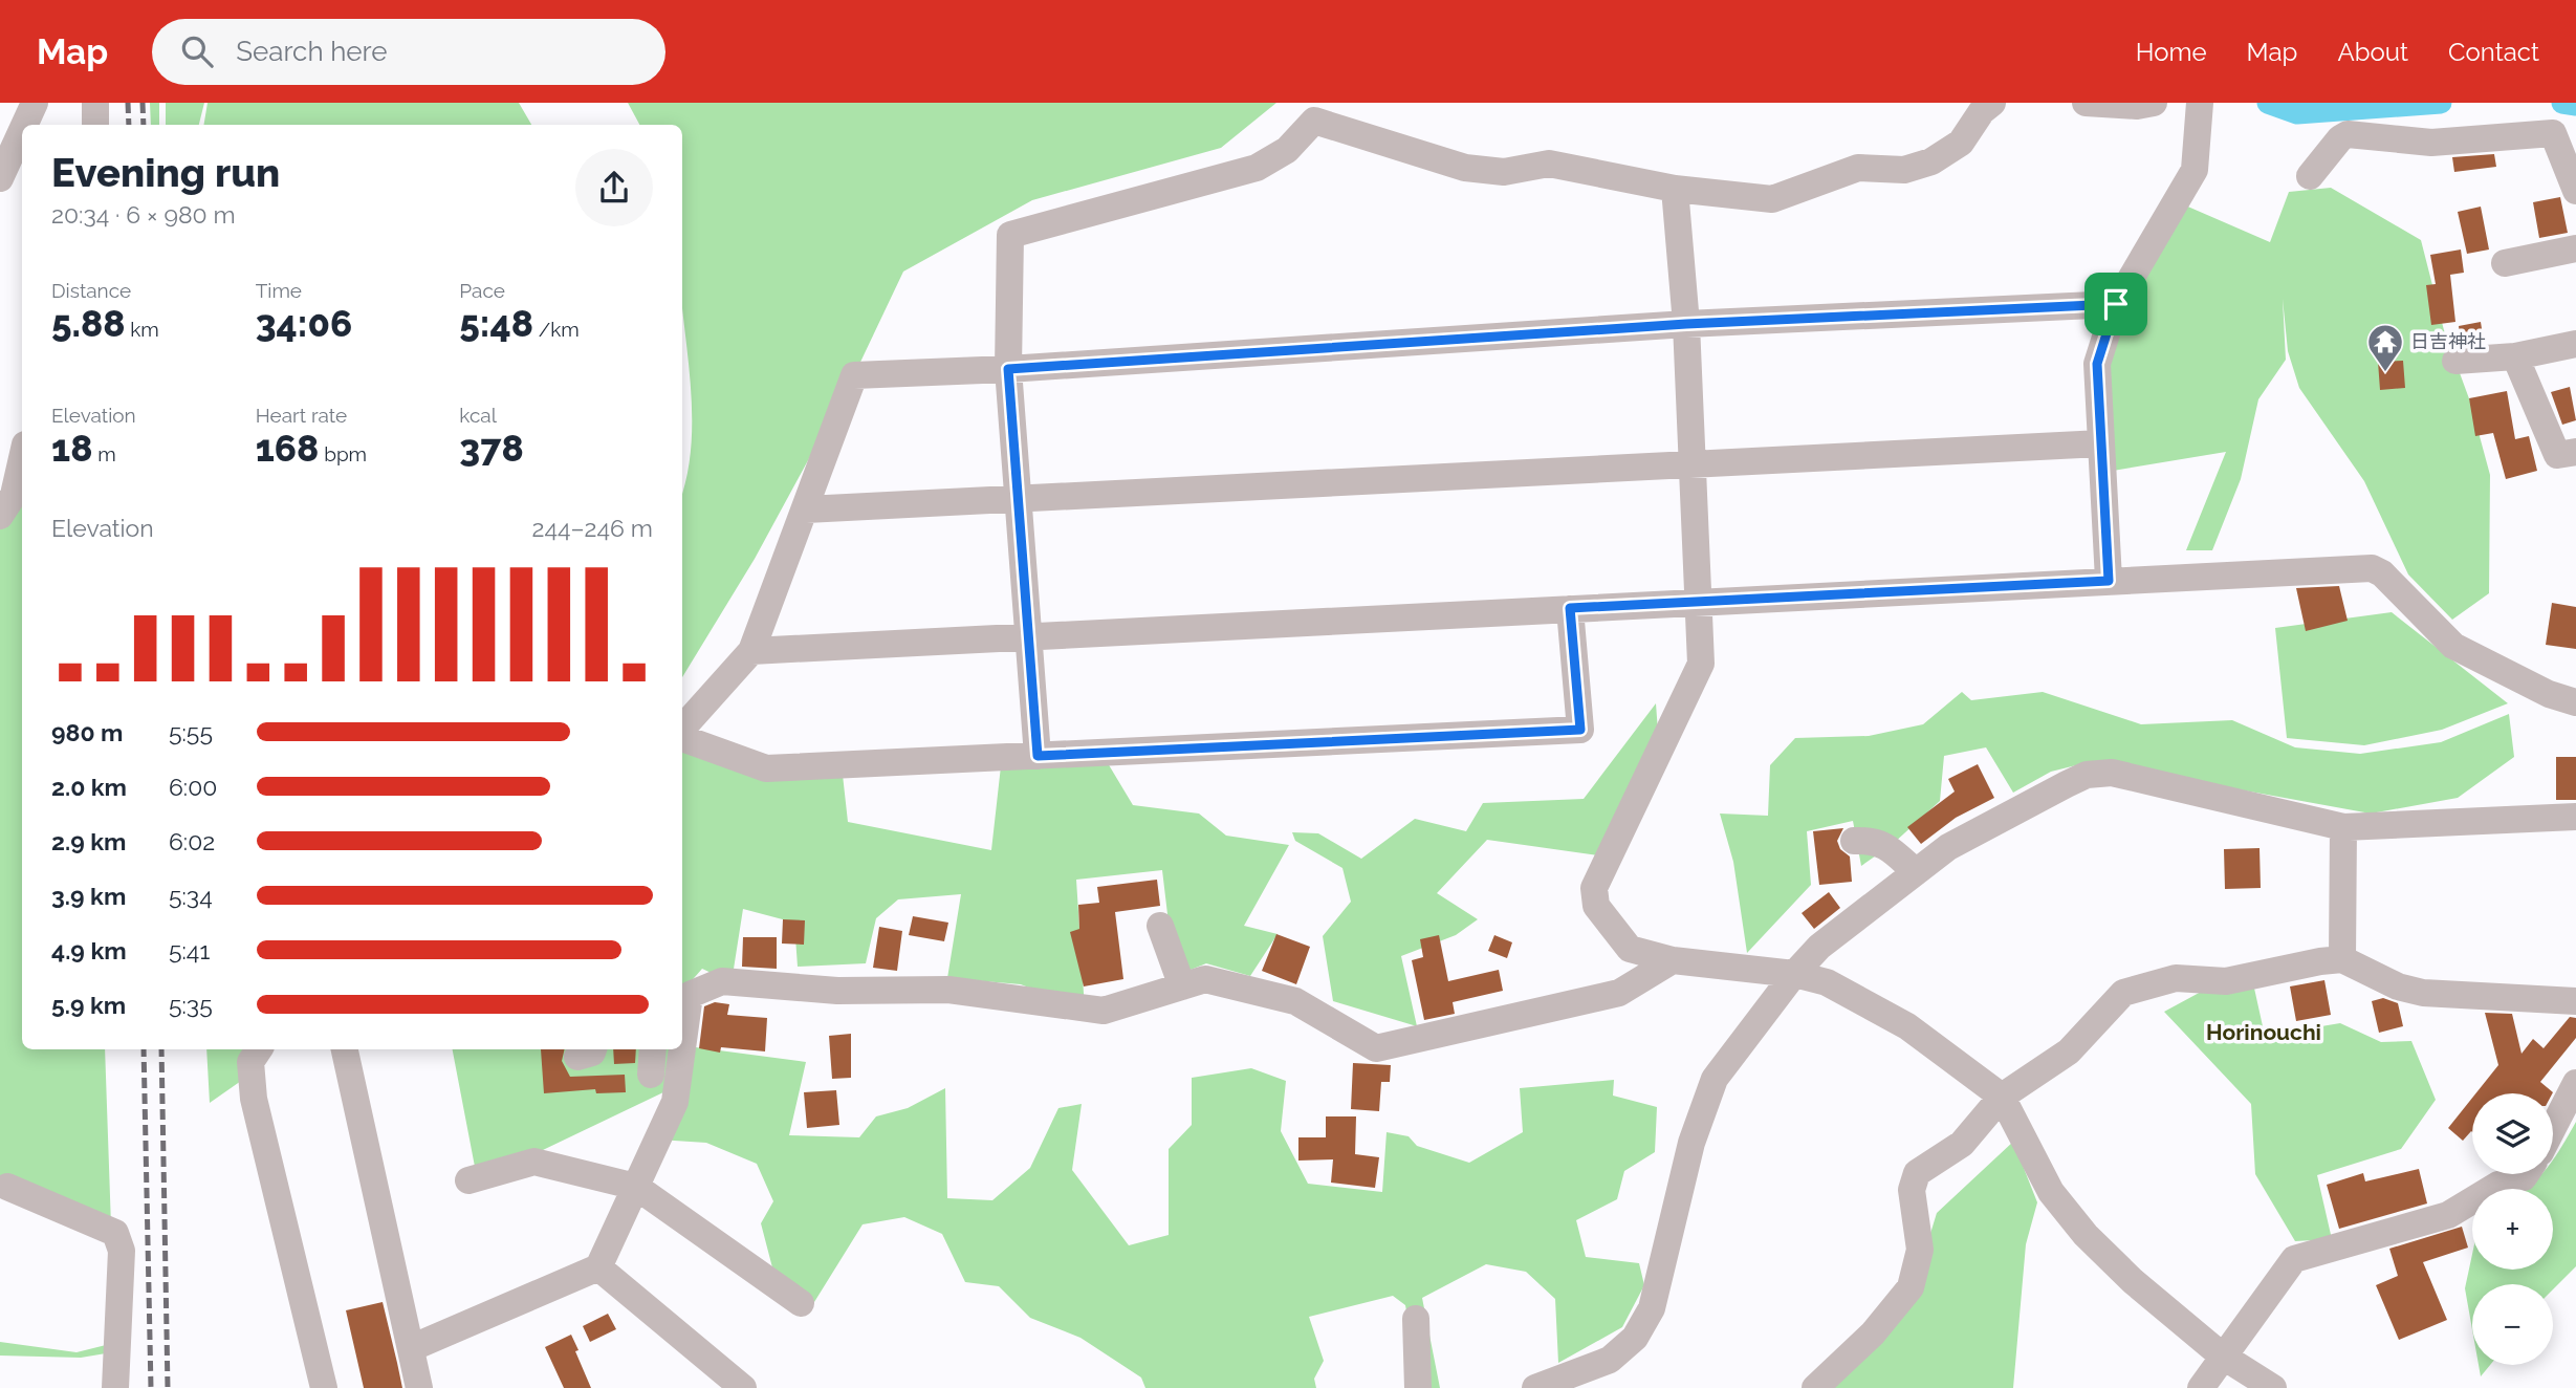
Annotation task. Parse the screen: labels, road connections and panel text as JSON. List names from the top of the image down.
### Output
{
  "districts": ["Horinouchi"],
  "places": {
    "temple": ["日吉神社"]
  },
  "page": {
    "header": "Map",
    "search": "Search here",
    "nav": [
      "Home",
      "Map",
      "About",
      "Contact"
    ],
    "heading": ["Evening run", "20:34 · 6 × 980 m"],
    "stats": [
      ["Distance", "5.88 km"],
      ["Time", "34:06"],
      ["Pace", "5:48 /km"],
      ["Elevation", "18 m"],
      ["Heart rate", "168 bpm"],
      ["kcal", "378"]
    ],
    "chart": ["Elevation", "244–246 m"],
    "list": [
      {
        "name": "980 m",
        "note": "5:55"
      },
      {
        "name": "2.0 km",
        "note": "6:00"
      },
      {
        "name": "2.9 km",
        "note": "6:02"
      },
      {
        "name": "3.9 km",
        "note": "5:34"
      },
      {
        "name": "4.9 km",
        "note": "5:41"
      },
      {
        "name": "5.9 km",
        "note": "5:35"
      }
    ],
    "map_buttons": ["+", "−"]
  }
}
